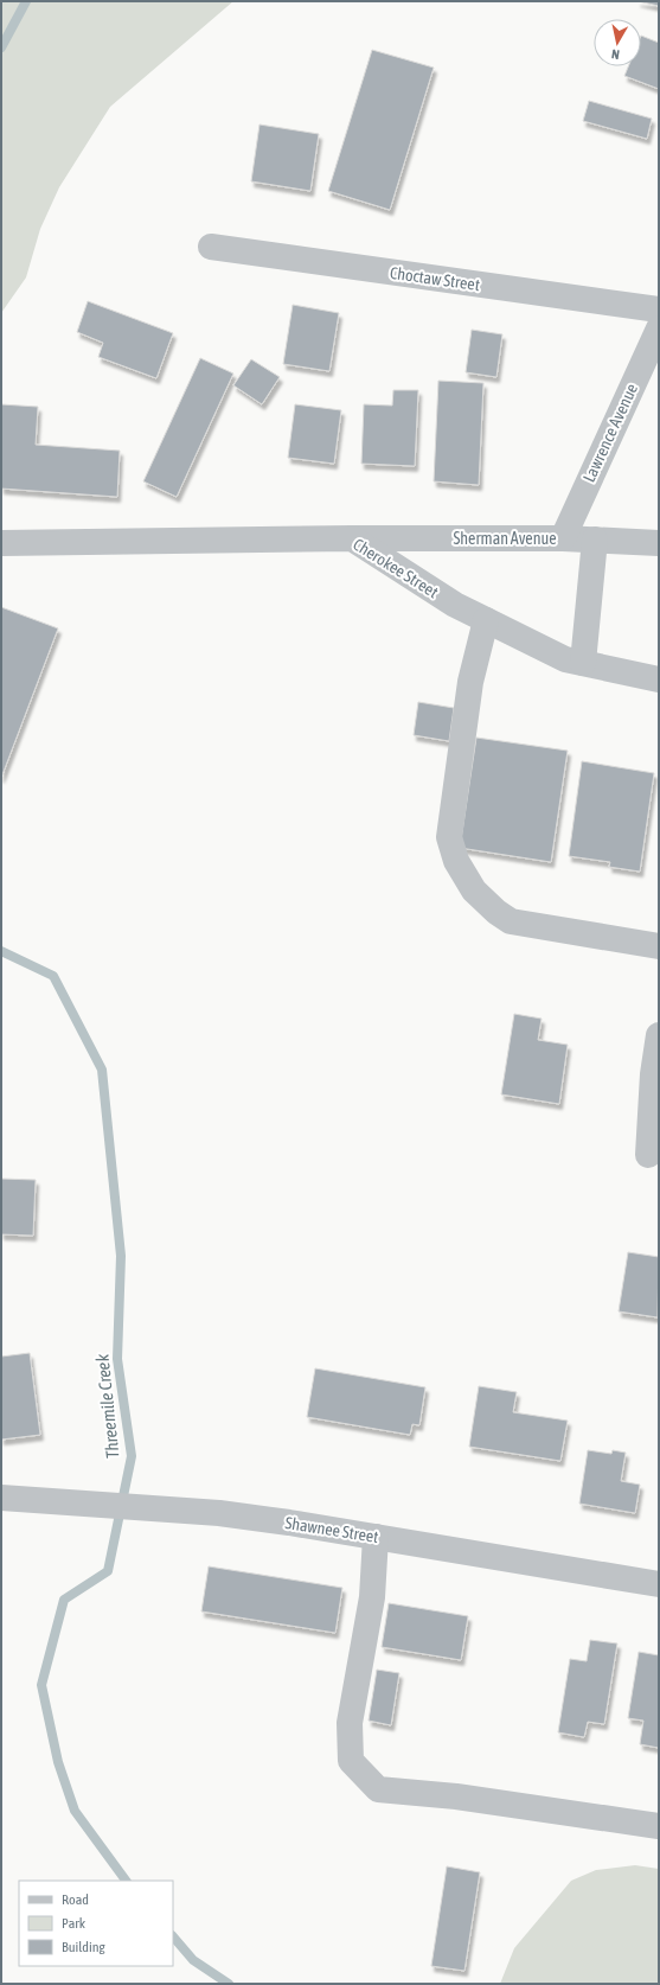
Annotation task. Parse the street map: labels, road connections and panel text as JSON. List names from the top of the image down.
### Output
{
  "streets": {
    "street": [
      "Choctaw Street",
      "Lawrence Avenue",
      "Sherman Avenue",
      "Cherokee Street",
      "Shawnee Street"
    ]
  },
  "crossings": [
    ["Lawrence Avenue", "Sherman Avenue"],
    ["Sherman Avenue", "Cherokee Street"]
  ],
  "water": ["Threemile Creek"],
  "legend": ["Road", "Park", "Building"],
  "north": "bottom"
}
